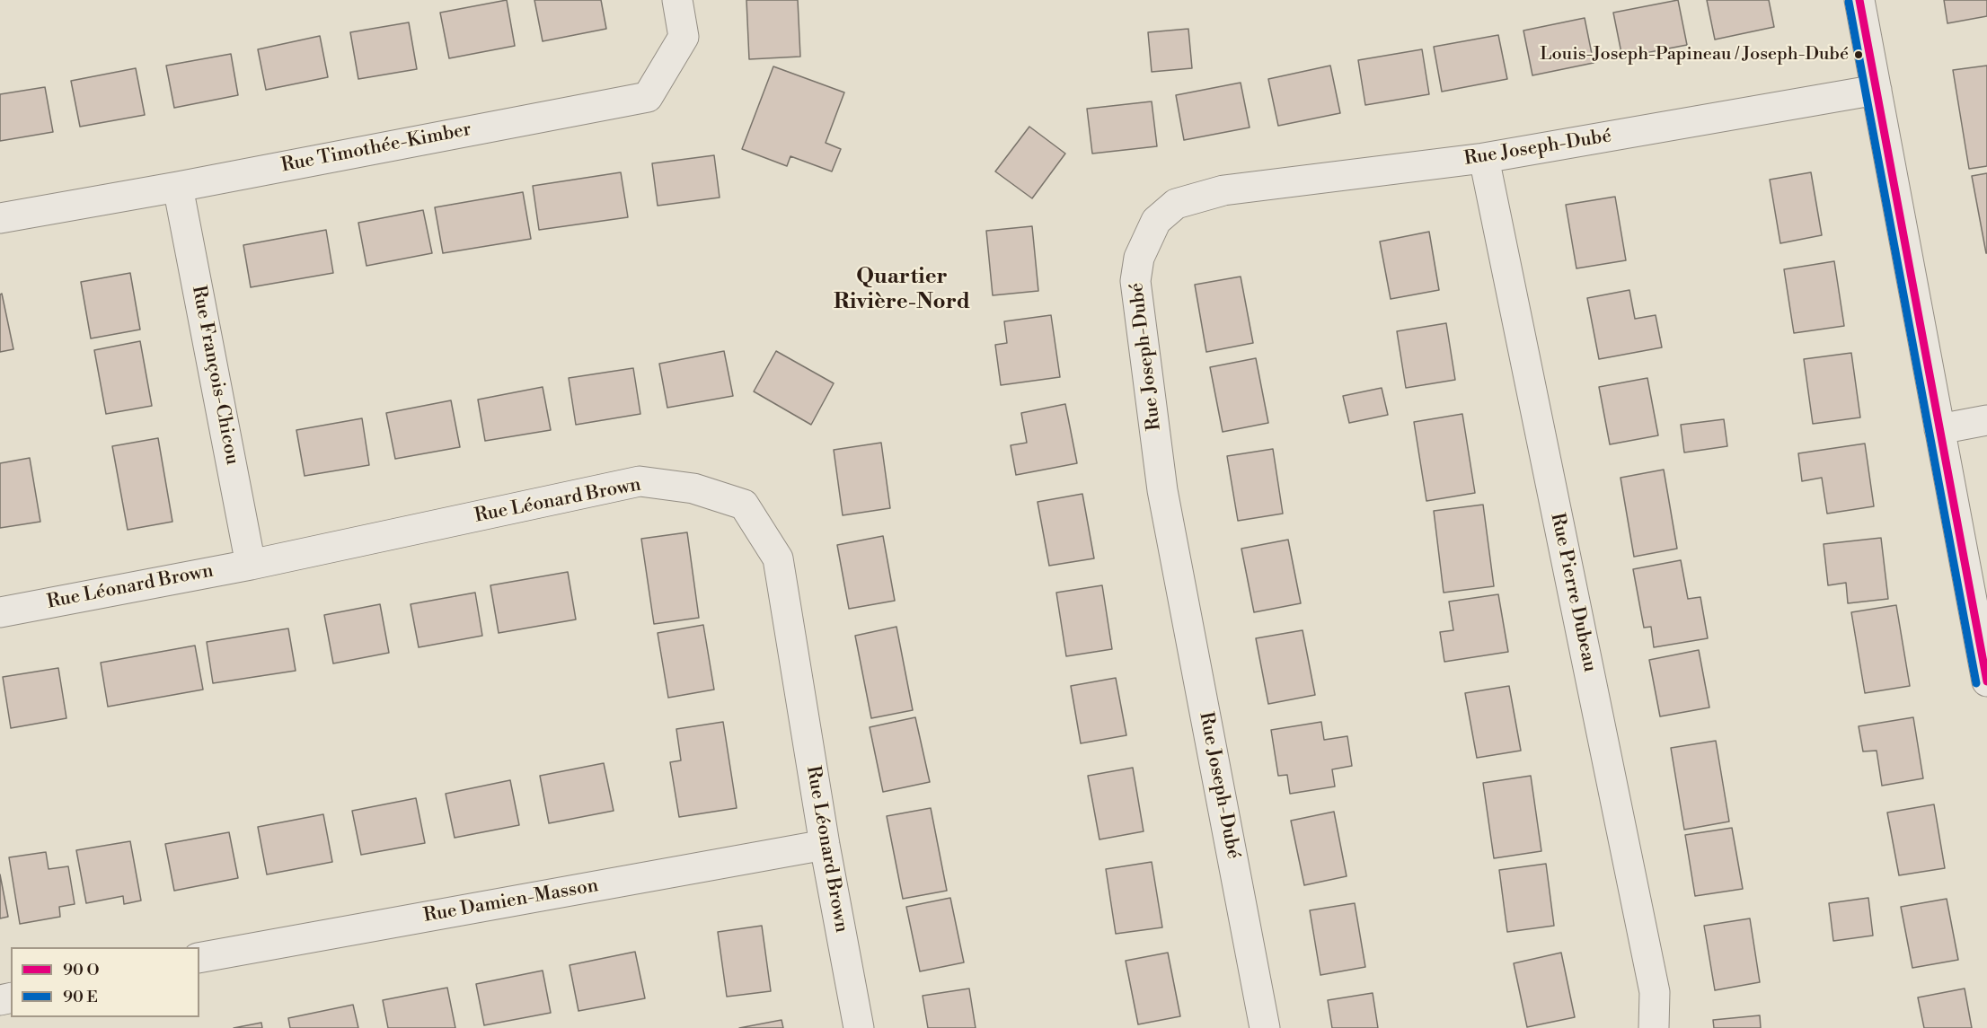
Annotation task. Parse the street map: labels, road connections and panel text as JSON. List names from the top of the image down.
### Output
{
  "streets": {
    "street": [
      "Rue Timothée-Kimber",
      "Rue Joseph-Dubé",
      "Rue François-Chicou",
      "Rue Léonard Brown",
      "Rue Pierre Dubeau",
      "Rue Damien-Masson"
    ]
  },
  "crossings": [
    ["Rue Timothée-Kimber", "Rue François-Chicou"],
    ["Rue Joseph-Dubé", "Rue Pierre Dubeau"],
    ["Rue François-Chicou", "Rue Léonard Brown"],
    ["Rue Léonard Brown", "Rue Damien-Masson"]
  ],
  "districts": ["Quartier Rivière-Nord"],
  "places": ["Louis-Joseph-Papineau / Joseph-Dubé"],
  "legend": ["90 O", "90 E"]
}
